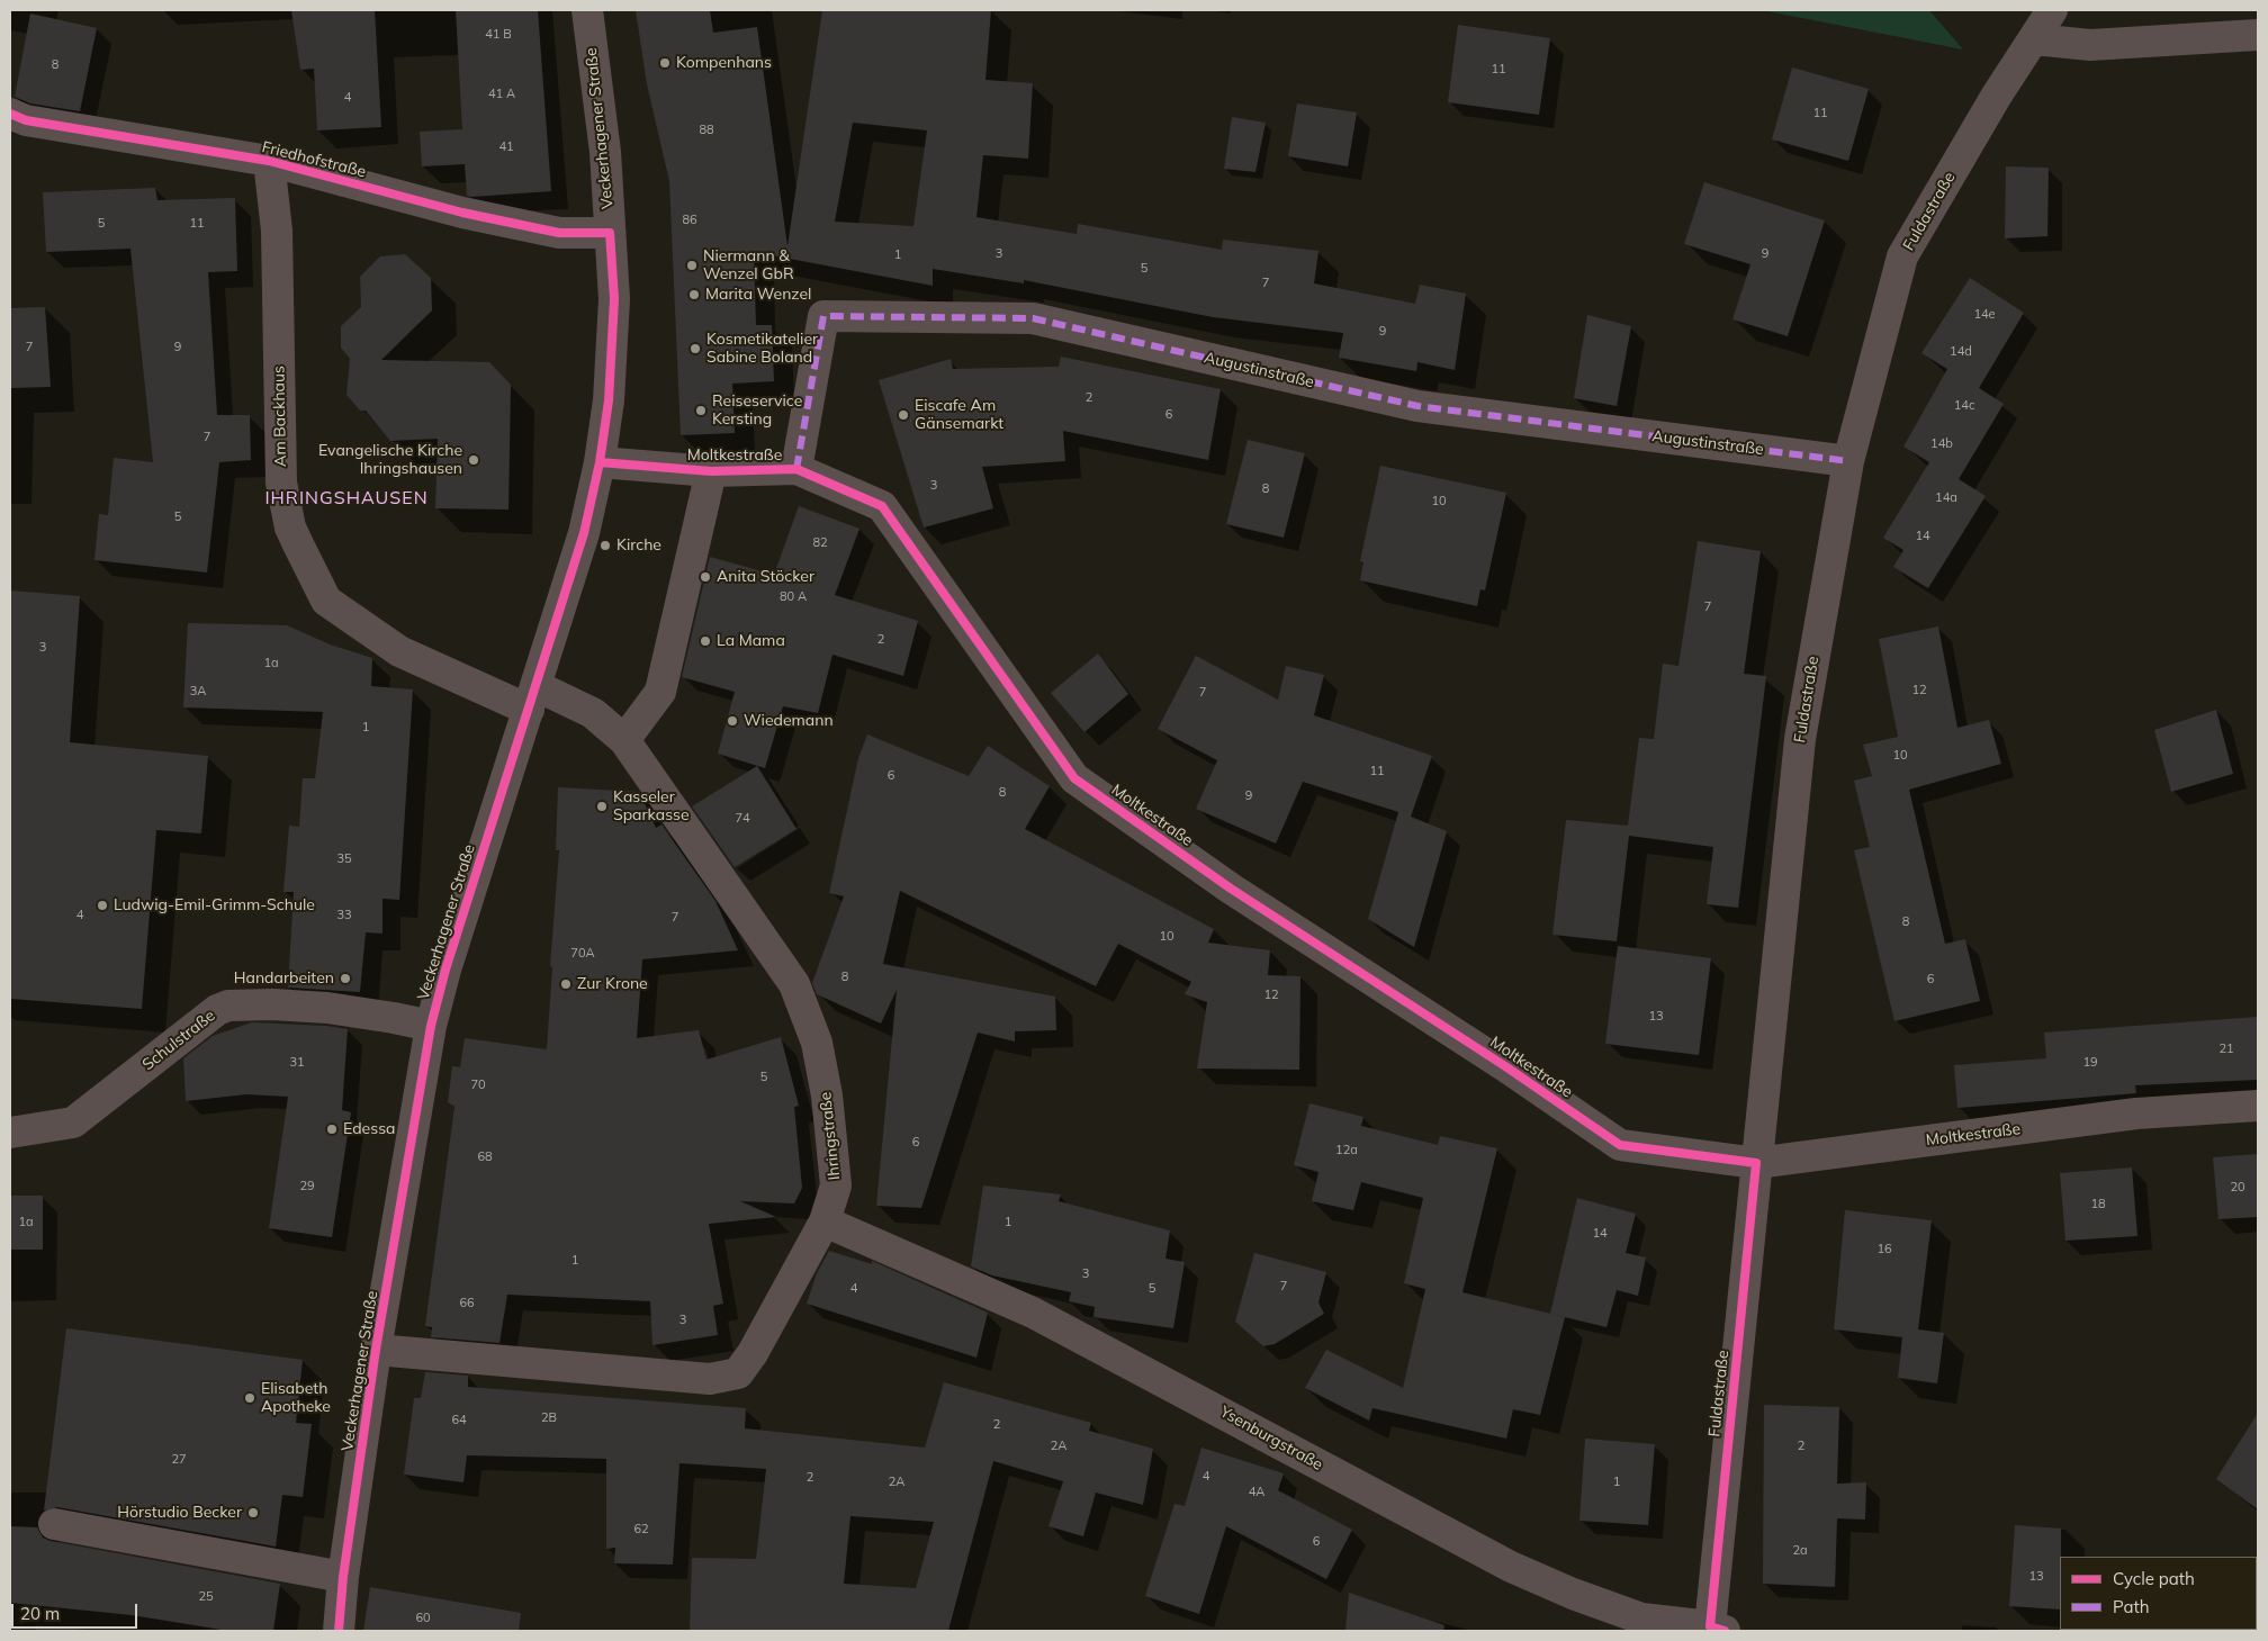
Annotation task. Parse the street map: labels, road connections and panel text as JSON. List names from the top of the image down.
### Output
{
  "streets": {
    "street": [
      "Veckerhagener Straße",
      "Friedhofstraße",
      "Fuldastraße",
      "Augustinstraße",
      "Am Backhaus",
      "Moltkestraße",
      "Schulstraße",
      "Ihringstraße",
      "Ysenburgstraße"
    ]
  },
  "crossings": [
    ["Veckerhagener Straße", "Friedhofstraße"],
    ["Veckerhagener Straße", "Am Backhaus"],
    ["Veckerhagener Straße", "Moltkestraße"],
    ["Veckerhagener Straße", "Schulstraße"],
    ["Veckerhagener Straße", "Ihringstraße"],
    ["Friedhofstraße", "Am Backhaus"],
    ["Fuldastraße", "Augustinstraße"],
    ["Fuldastraße", "Moltkestraße"],
    ["Fuldastraße", "Ysenburgstraße"],
    ["Augustinstraße", "Moltkestraße"],
    ["Am Backhaus", "Ihringstraße"],
    ["Ihringstraße", "Ysenburgstraße"]
  ],
  "districts": ["IHRINGSHAUSEN"],
  "places": [
    "Kompenhans",
    "Niermann & Wenzel GbR",
    "Marita Wenzel",
    "Kosmetikatelier Sabine Boland",
    "Reiseservice Kersting",
    "Eiscafe Am Gänsemarkt",
    "Evangelische Kirche Ihringshausen",
    "Kirche",
    "Anita Stöcker",
    "La Mama",
    "Wiedemann",
    "Kasseler Sparkasse",
    "Ludwig-Emil-Grimm-Schule",
    "Handarbeiten",
    "Zur Krone",
    "Edessa",
    "Elisabeth Apotheke",
    "Hörstudio Becker"
  ],
  "house_numbers": [
    "41 B",
    "8",
    "11",
    "41 A",
    "4",
    "11",
    "88",
    "41",
    "86",
    "5",
    "11",
    "3",
    "9",
    "1",
    "5",
    "7",
    "14e",
    "9",
    "7",
    "9",
    "14d",
    "2",
    "14c",
    "6",
    "7",
    "14b",
    "3",
    "8",
    "14a",
    "10",
    "5",
    "14",
    "82",
    "80 A",
    "7",
    "2",
    "3",
    "1a",
    "12",
    "3A",
    "7",
    "1",
    "10",
    "11",
    "6",
    "8",
    "9",
    "74",
    "35",
    "4",
    "33",
    "7",
    "8",
    "10",
    "70A",
    "8",
    "6",
    "12",
    "13",
    "21",
    "31",
    "19",
    "5",
    "70",
    "6",
    "12a",
    "68",
    "29",
    "20",
    "18",
    "1a",
    "1",
    "14",
    "16",
    "1",
    "3",
    "7",
    "4",
    "5",
    "66",
    "3",
    "2B",
    "64",
    "2",
    "2A",
    "2",
    "27",
    "4",
    "2",
    "2A",
    "1",
    "4A",
    "62",
    "6",
    "2a",
    "13",
    "25",
    "60"
  ],
  "legend": ["Cycle path", "Path"],
  "scale_bar": "20 m"
}
